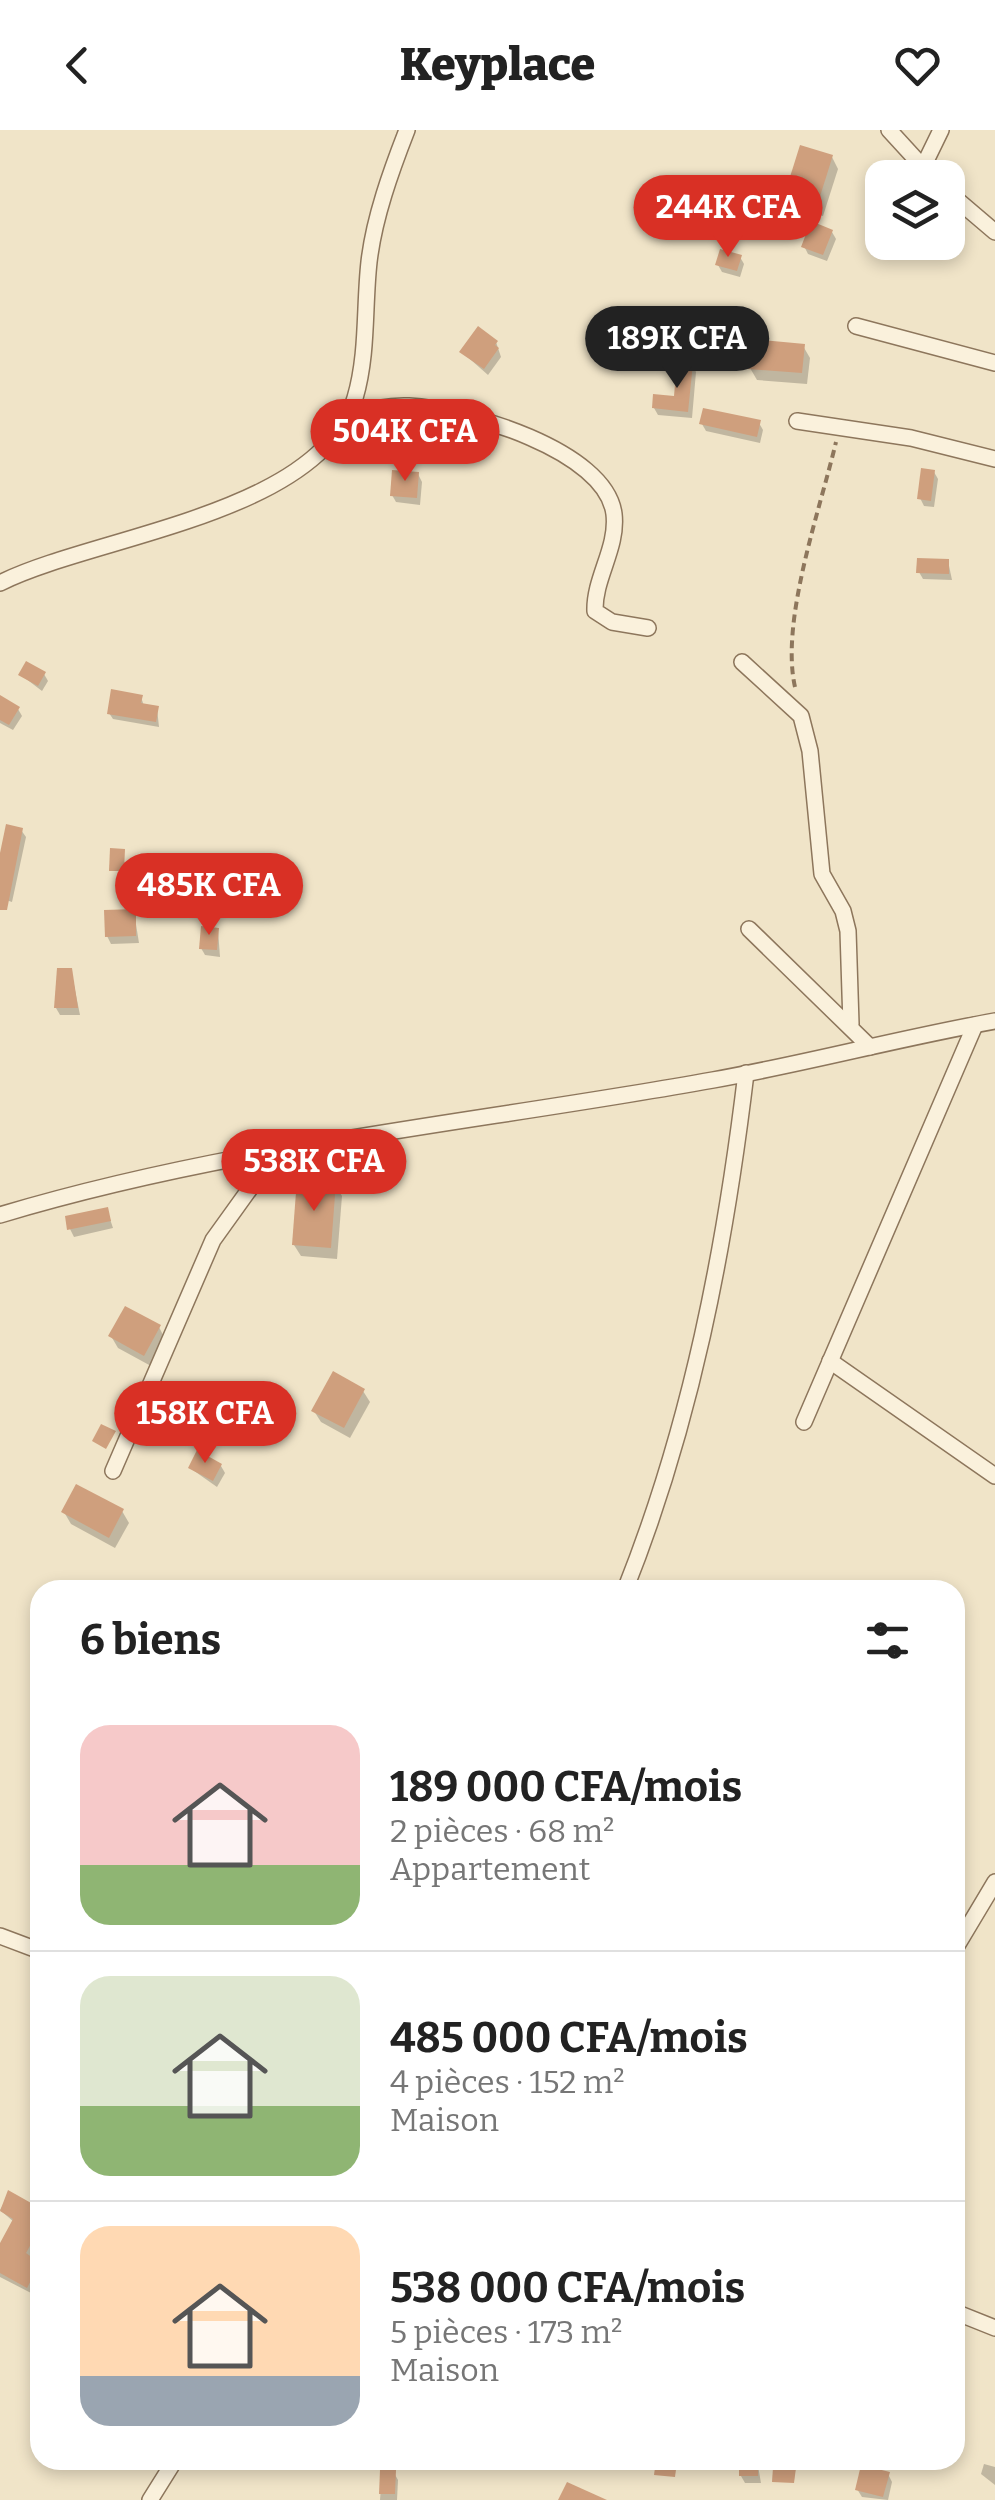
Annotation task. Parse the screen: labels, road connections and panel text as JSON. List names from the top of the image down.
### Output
{
  "page": {
    "header": "Keyplace",
    "price": [
      "244K CFA",
      "189K CFA",
      "504K CFA",
      "485K CFA",
      "538K CFA",
      "158K CFA"
    ],
    "heading": "6 biens",
    "list": [
      {
        "name": "189 000 CFA/mois",
        "note": "2 pièces · 68 m² · Appartement"
      },
      {
        "name": "485 000 CFA/mois",
        "note": "4 pièces · 152 m² · Maison"
      },
      {
        "name": "538 000 CFA/mois",
        "note": "5 pièces · 173 m² · Maison"
      }
    ]
  }
}
